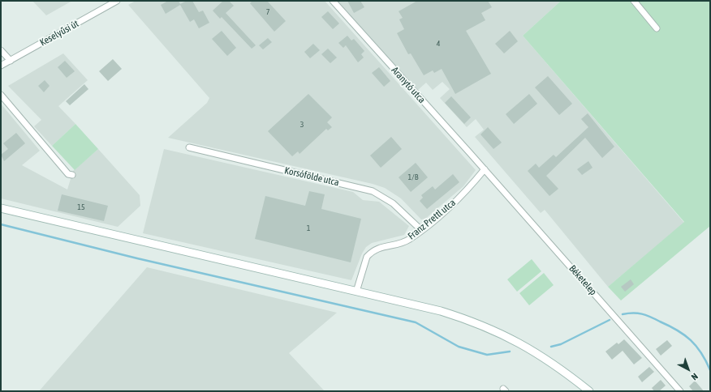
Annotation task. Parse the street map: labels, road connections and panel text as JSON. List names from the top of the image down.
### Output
{
  "streets": {
    "street": [
      "Keselyűsi út",
      "Aranytó utca",
      "Korsófölde utca",
      "Franz Prettl utca",
      "Béketelep"
    ]
  },
  "crossings": [
    ["Aranytó utca", "Franz Prettl utca"],
    ["Aranytó utca", "Béketelep"],
    ["Korsófölde utca", "Franz Prettl utca"],
    ["Franz Prettl utca", "Béketelep"]
  ],
  "house_numbers": [
    "7",
    "4",
    "3",
    "1/B",
    "15",
    "1"
  ],
  "north": "bottom right"
}
